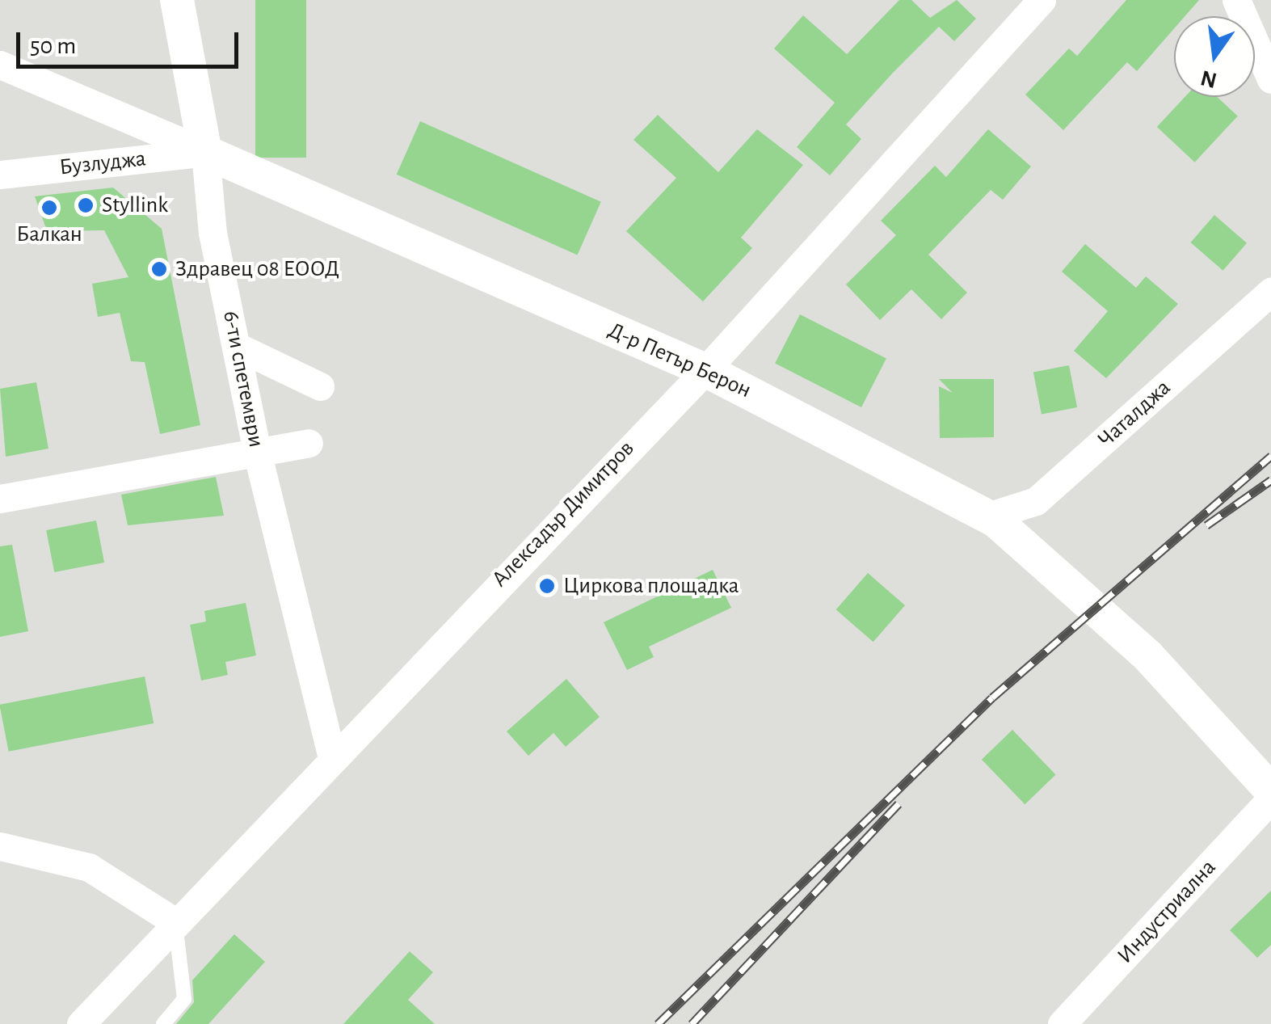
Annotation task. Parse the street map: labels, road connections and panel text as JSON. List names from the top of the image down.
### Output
{
  "streets": {
    "street": [
      "Бузлуджа",
      "Д-р Петър Берон",
      "6-ти спетември",
      "Чаталджа",
      "Алексадър Димитров",
      "Индустриална"
    ]
  },
  "crossings": [
    ["Бузлуджа", "Д-р Петър Берон"],
    ["Бузлуджа", "6-ти спетември"],
    ["Д-р Петър Берон", "6-ти спетември"],
    ["Д-р Петър Берон", "Чаталджа"],
    ["Д-р Петър Берон", "Алексадър Димитров"],
    ["6-ти спетември", "Алексадър Димитров"]
  ],
  "places": [
    "Styllink",
    "Балкан",
    "Здравец 08 ЕООД",
    "Циркова площадка"
  ],
  "scale_bar": "50 m",
  "north": "bottom"
}
